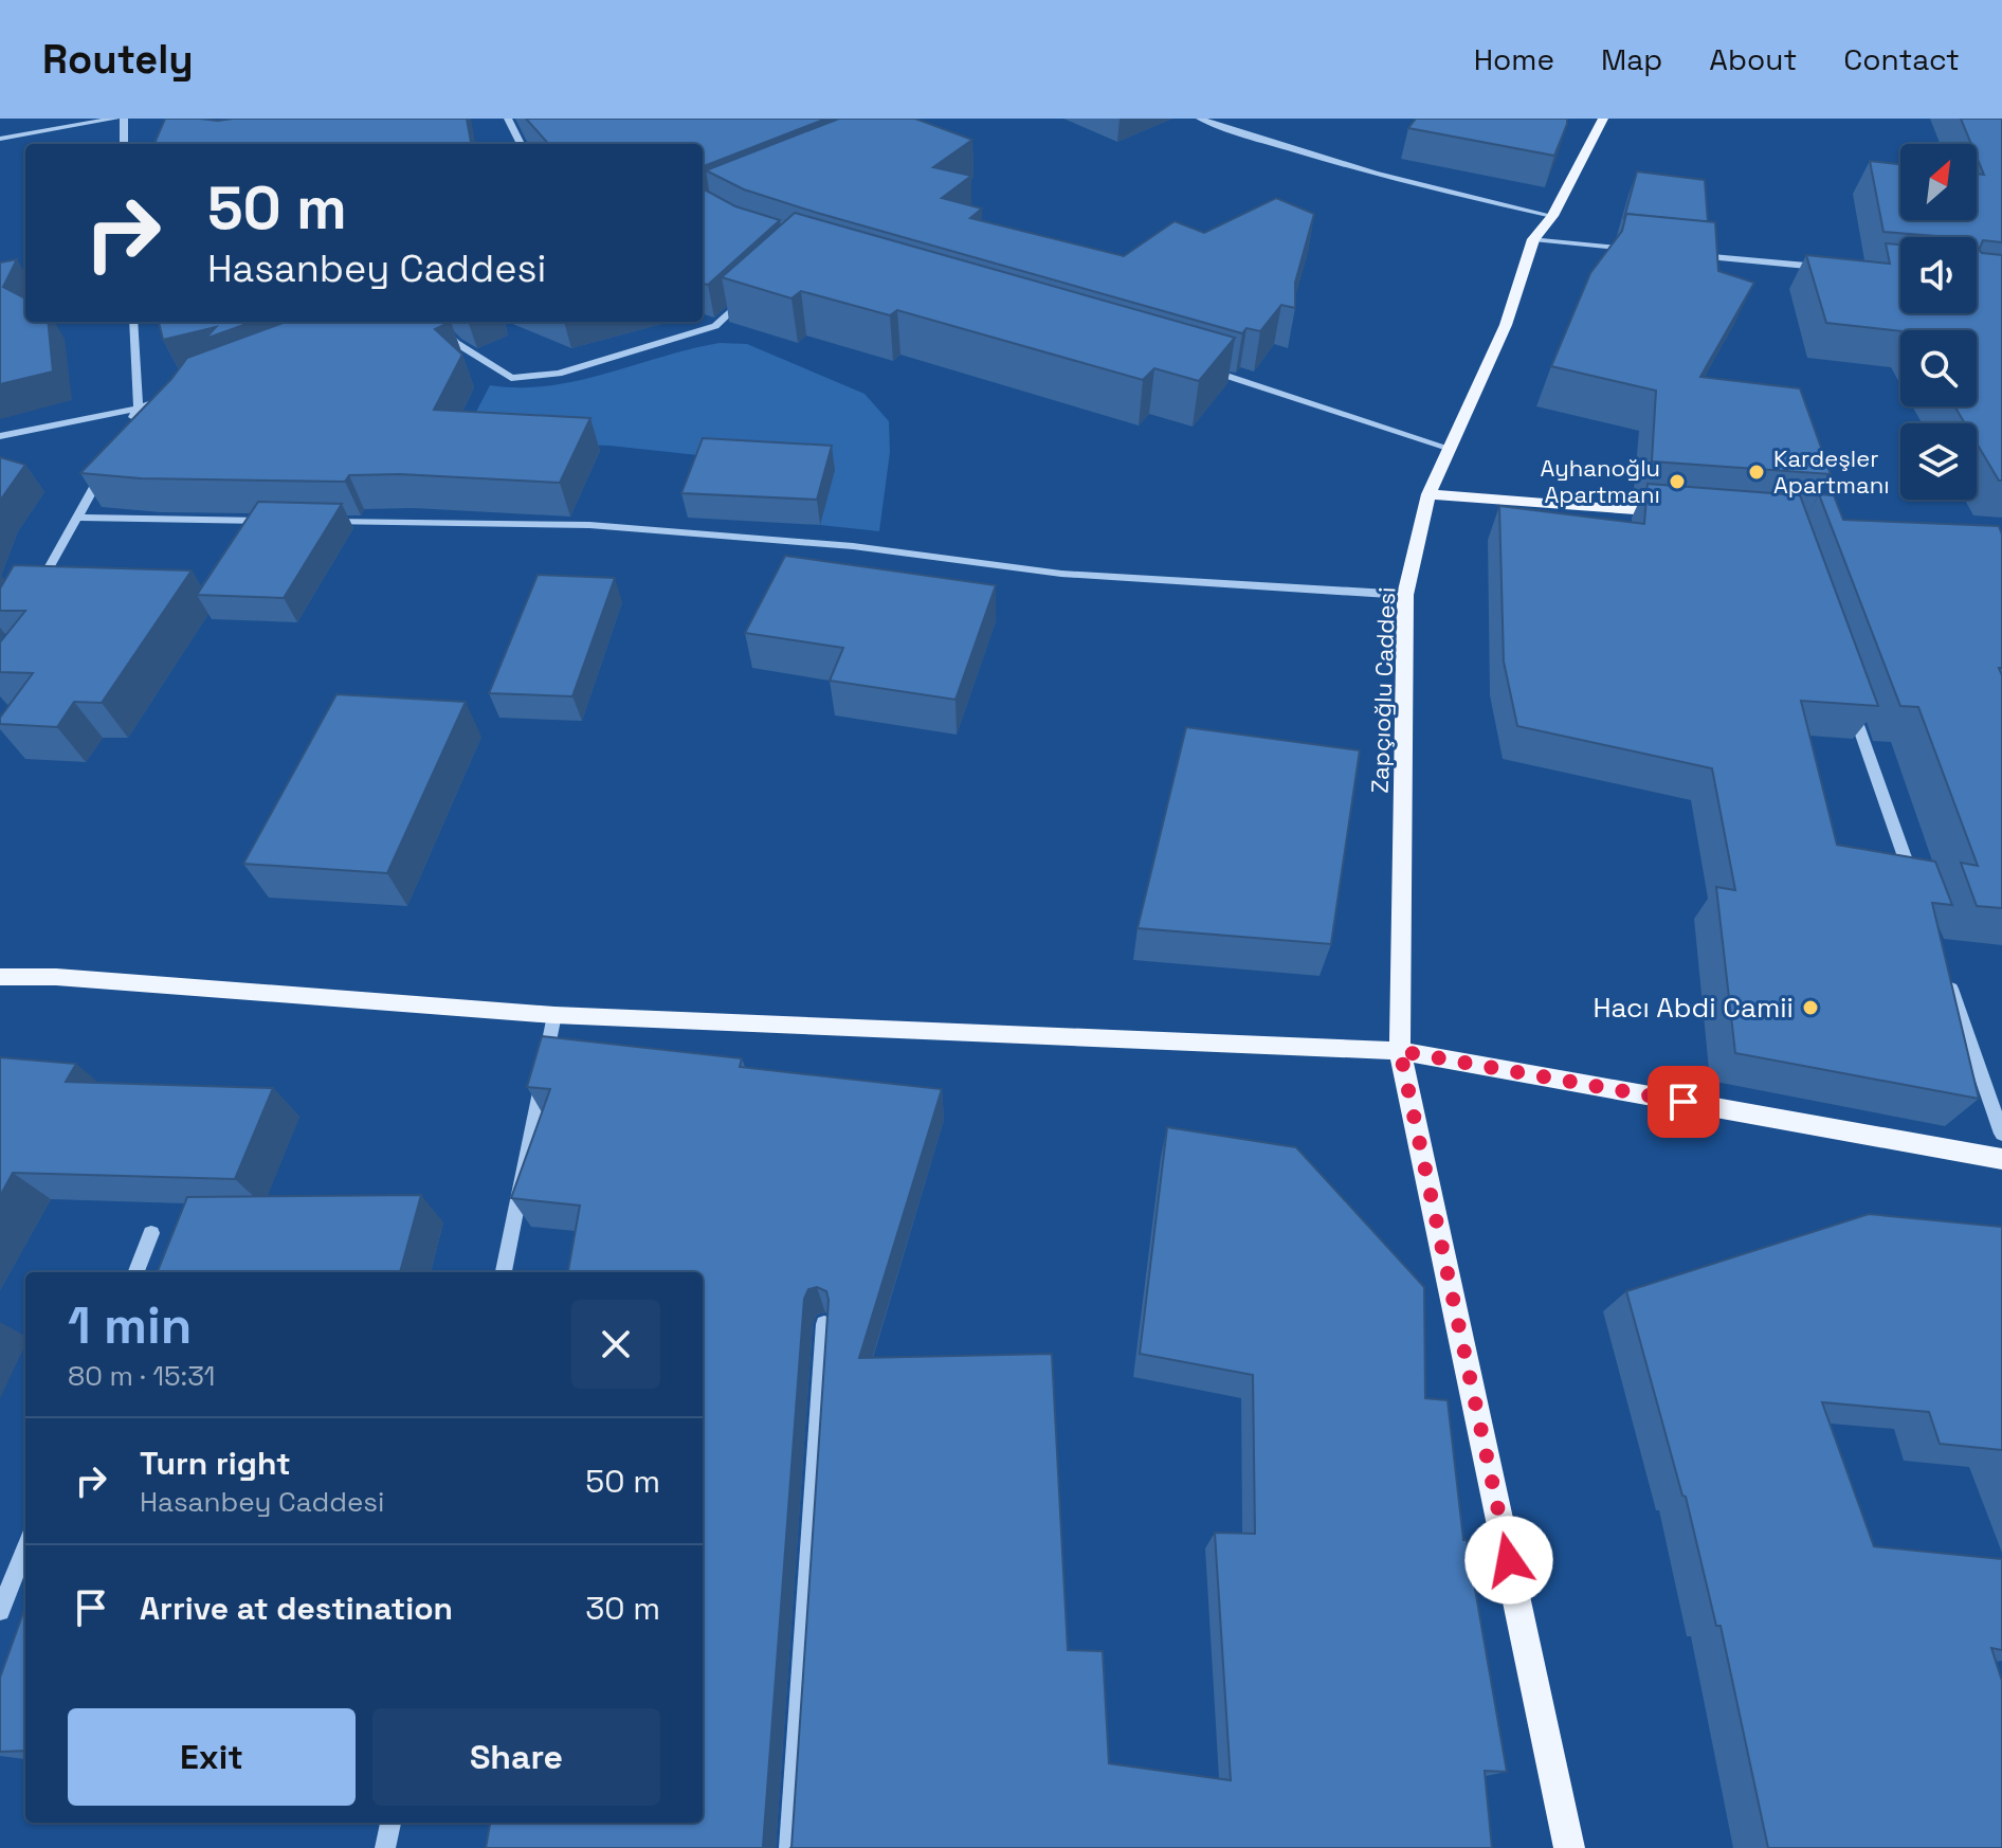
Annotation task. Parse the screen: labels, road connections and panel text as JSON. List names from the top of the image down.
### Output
{
  "streets": {
    "main road": ["Zapçıoğlu Caddesi"]
  },
  "places": ["Kardeşler Apartmanı", "Ayhanoğlu Apartmanı", "Hacı Abdi Camii"],
  "north": "top right",
  "page": {
    "header": "Routely",
    "nav": [
      "Home",
      "Map",
      "About",
      "Contact"
    ],
    "turn": ["50 m", "Hasanbey Caddesi"],
    "heading": ["1 min", "80 m · 15:31"],
    "list": [
      {
        "name": "Turn right",
        "note": "Hasanbey Caddesi",
        "value": "50 m"
      },
      {
        "name": "Arrive at destination",
        "value": "30 m"
      }
    ],
    "buttons": ["Exit", "Share"]
  }
}
